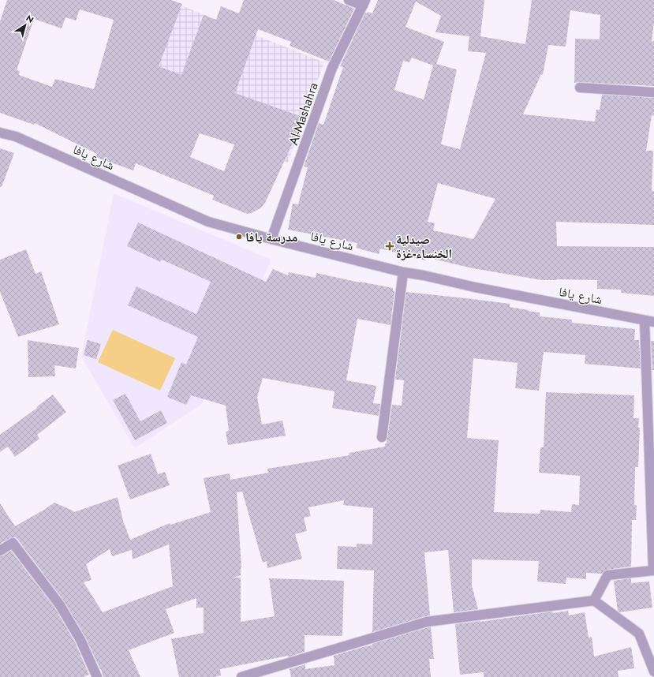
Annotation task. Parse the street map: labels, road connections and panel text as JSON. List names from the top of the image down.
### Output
{
  "streets": {
    "street": ["Al-Mashahra", "شارع يافا"]
  },
  "crossings": [
    ["Al-Mashahra", "شارع يافا"]
  ],
  "places": {
    "other": ["مدرسة يافا"],
    "health": ["صيدلية الخنساء-غزة"]
  },
  "north": "top right"
}
